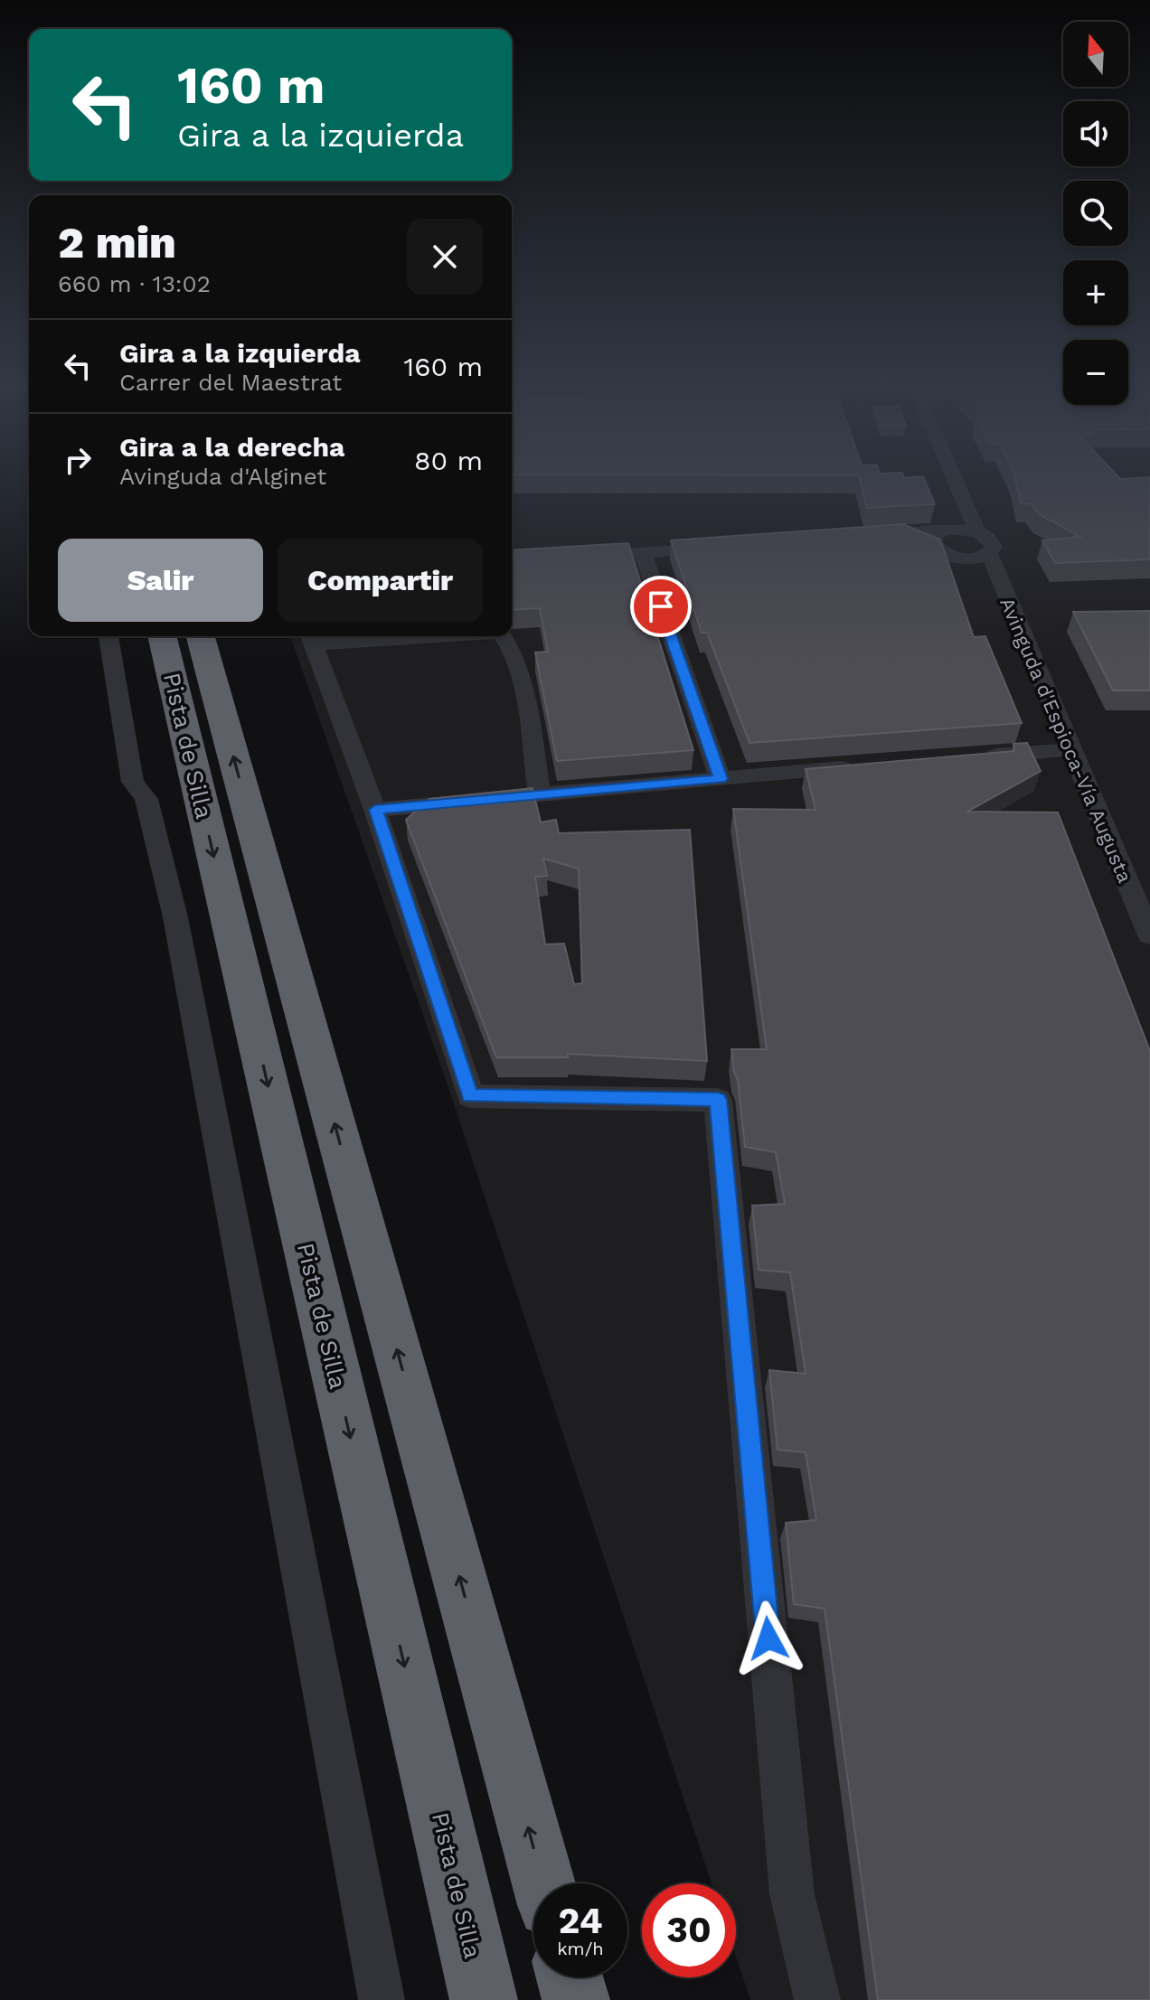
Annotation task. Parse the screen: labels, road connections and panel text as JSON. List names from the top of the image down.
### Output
{
  "streets": {
    "highway": ["Pista de Silla"],
    "street": ["Avinguda d'Espioca-Vía Augusta"]
  },
  "north": "top",
  "page": {
    "map_buttons": ["+", "−"],
    "turn": ["160 m", "Gira a la izquierda"],
    "heading": ["2 min", "660 m · 13:02"],
    "list": [
      {
        "name": "Gira a la izquierda",
        "note": "Carrer del Maestrat",
        "value": "160 m"
      },
      {
        "name": "Gira a la derecha",
        "note": "Avinguda d'Alginet",
        "value": "80 m"
      }
    ],
    "buttons": ["Salir", "Compartir"],
    "speed": "24 km/h",
    "limit": "30"
  }
}
